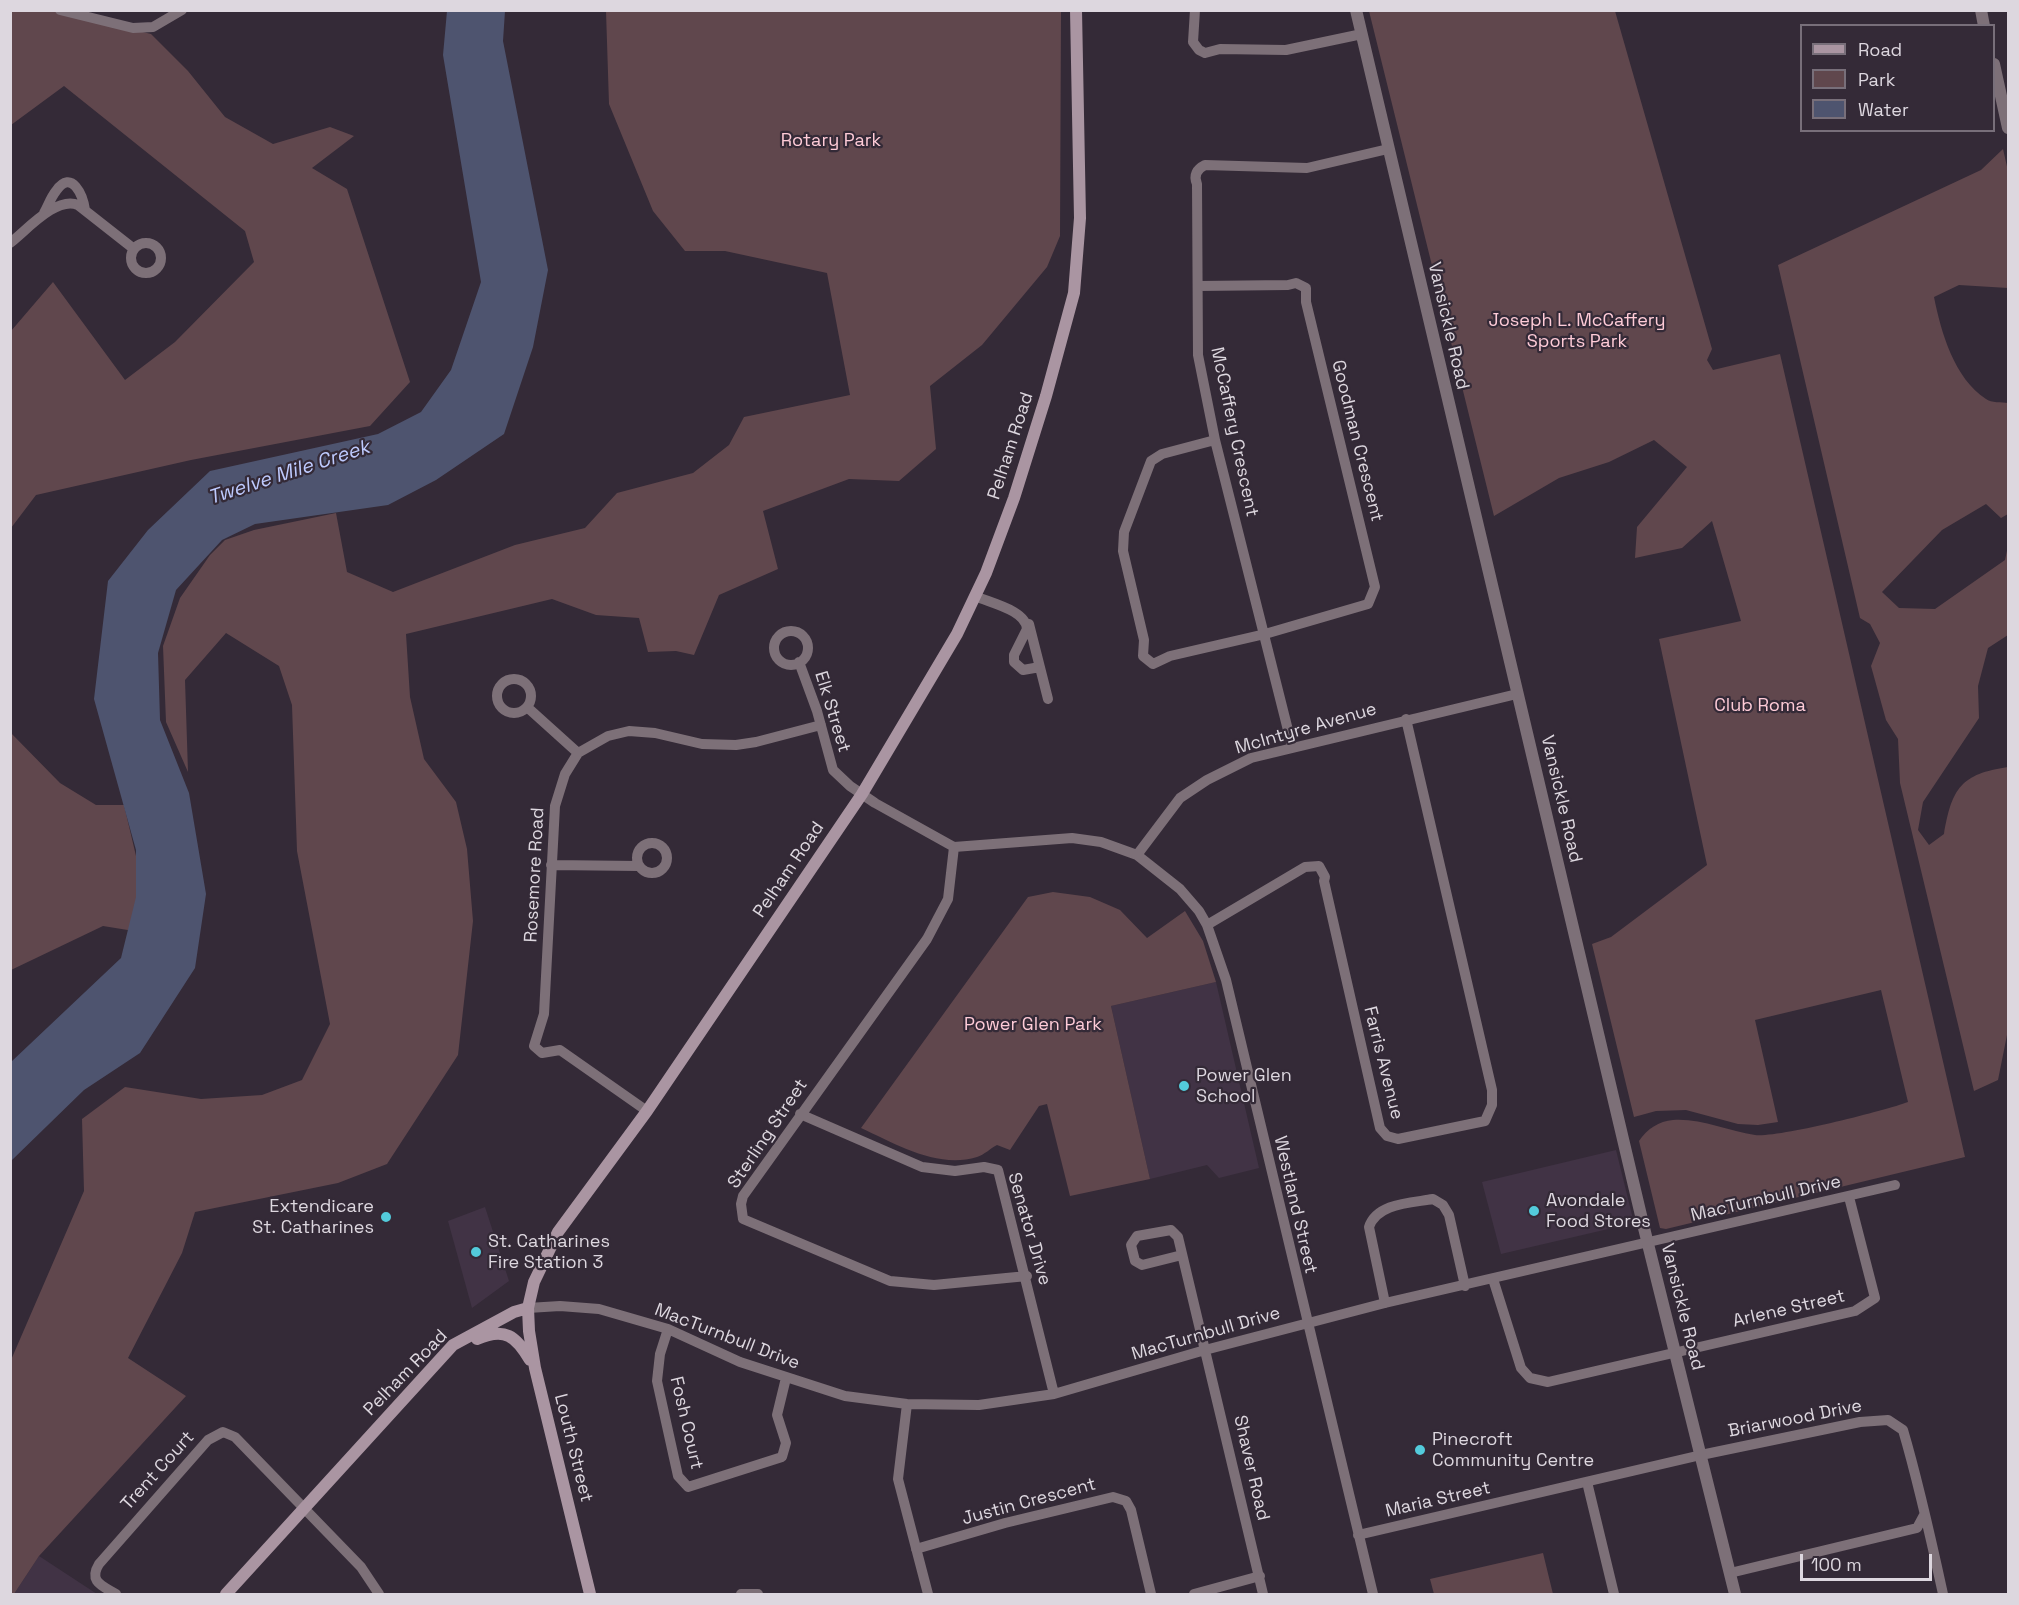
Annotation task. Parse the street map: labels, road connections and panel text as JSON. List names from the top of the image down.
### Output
{
  "streets": {
    "main road": ["Pelham Road", "Louth Street"],
    "street": [
      "Vansickle Road",
      "McCaffery Crescent",
      "Goodman Crescent",
      "Elk Street",
      "McIntyre Avenue",
      "Rosemore Road",
      "Farris Avenue",
      "Sterling Street",
      "MacTurnbull Drive",
      "Westland Street",
      "Senator Drive",
      "Arlene Street",
      "Briarwood Drive",
      "Fosh Court",
      "Shaver Road",
      "Trent Court",
      "Maria Street",
      "Justin Crescent"
    ]
  },
  "crossings": [
    ["Vansickle Road", "McCaffery Crescent"],
    ["Vansickle Road", "McIntyre Avenue"],
    ["Vansickle Road", "MacTurnbull Drive"],
    ["Vansickle Road", "Arlene Street"],
    ["Vansickle Road", "Briarwood Drive"],
    ["Vansickle Road", "Maria Street"],
    ["McCaffery Crescent", "Goodman Crescent"],
    ["McCaffery Crescent", "McIntyre Avenue"],
    ["Pelham Road", "Elk Street"],
    ["Pelham Road", "Rosemore Road"],
    ["Pelham Road", "MacTurnbull Drive"],
    ["Pelham Road", "Louth Street"],
    ["Pelham Road", "Trent Court"],
    ["McIntyre Avenue", "Farris Avenue"],
    ["McIntyre Avenue", "Westland Street"],
    ["Farris Avenue", "Westland Street"],
    ["Sterling Street", "Westland Street"],
    ["Sterling Street", "Senator Drive"],
    ["MacTurnbull Drive", "Westland Street"],
    ["MacTurnbull Drive", "Senator Drive"],
    ["MacTurnbull Drive", "Arlene Street"],
    ["MacTurnbull Drive", "Fosh Court"],
    ["MacTurnbull Drive", "Louth Street"],
    ["MacTurnbull Drive", "Shaver Road"],
    ["Westland Street", "Maria Street"],
    ["Briarwood Drive", "Maria Street"]
  ],
  "water": ["Twelve Mile Creek"],
  "parks": [
    "Rotary Park",
    "Joseph L. McCaffery Sports Park",
    "Club Roma",
    "Power Glen Park"
  ],
  "places": [
    "Power Glen School",
    "Avondale Food Stores",
    "Extendicare St. Catharines",
    "St. Catharines Fire Station 3",
    "Pinecroft Community Centre"
  ],
  "legend": ["Road", "Park", "Water"],
  "scale_bar": "100 m"
}
